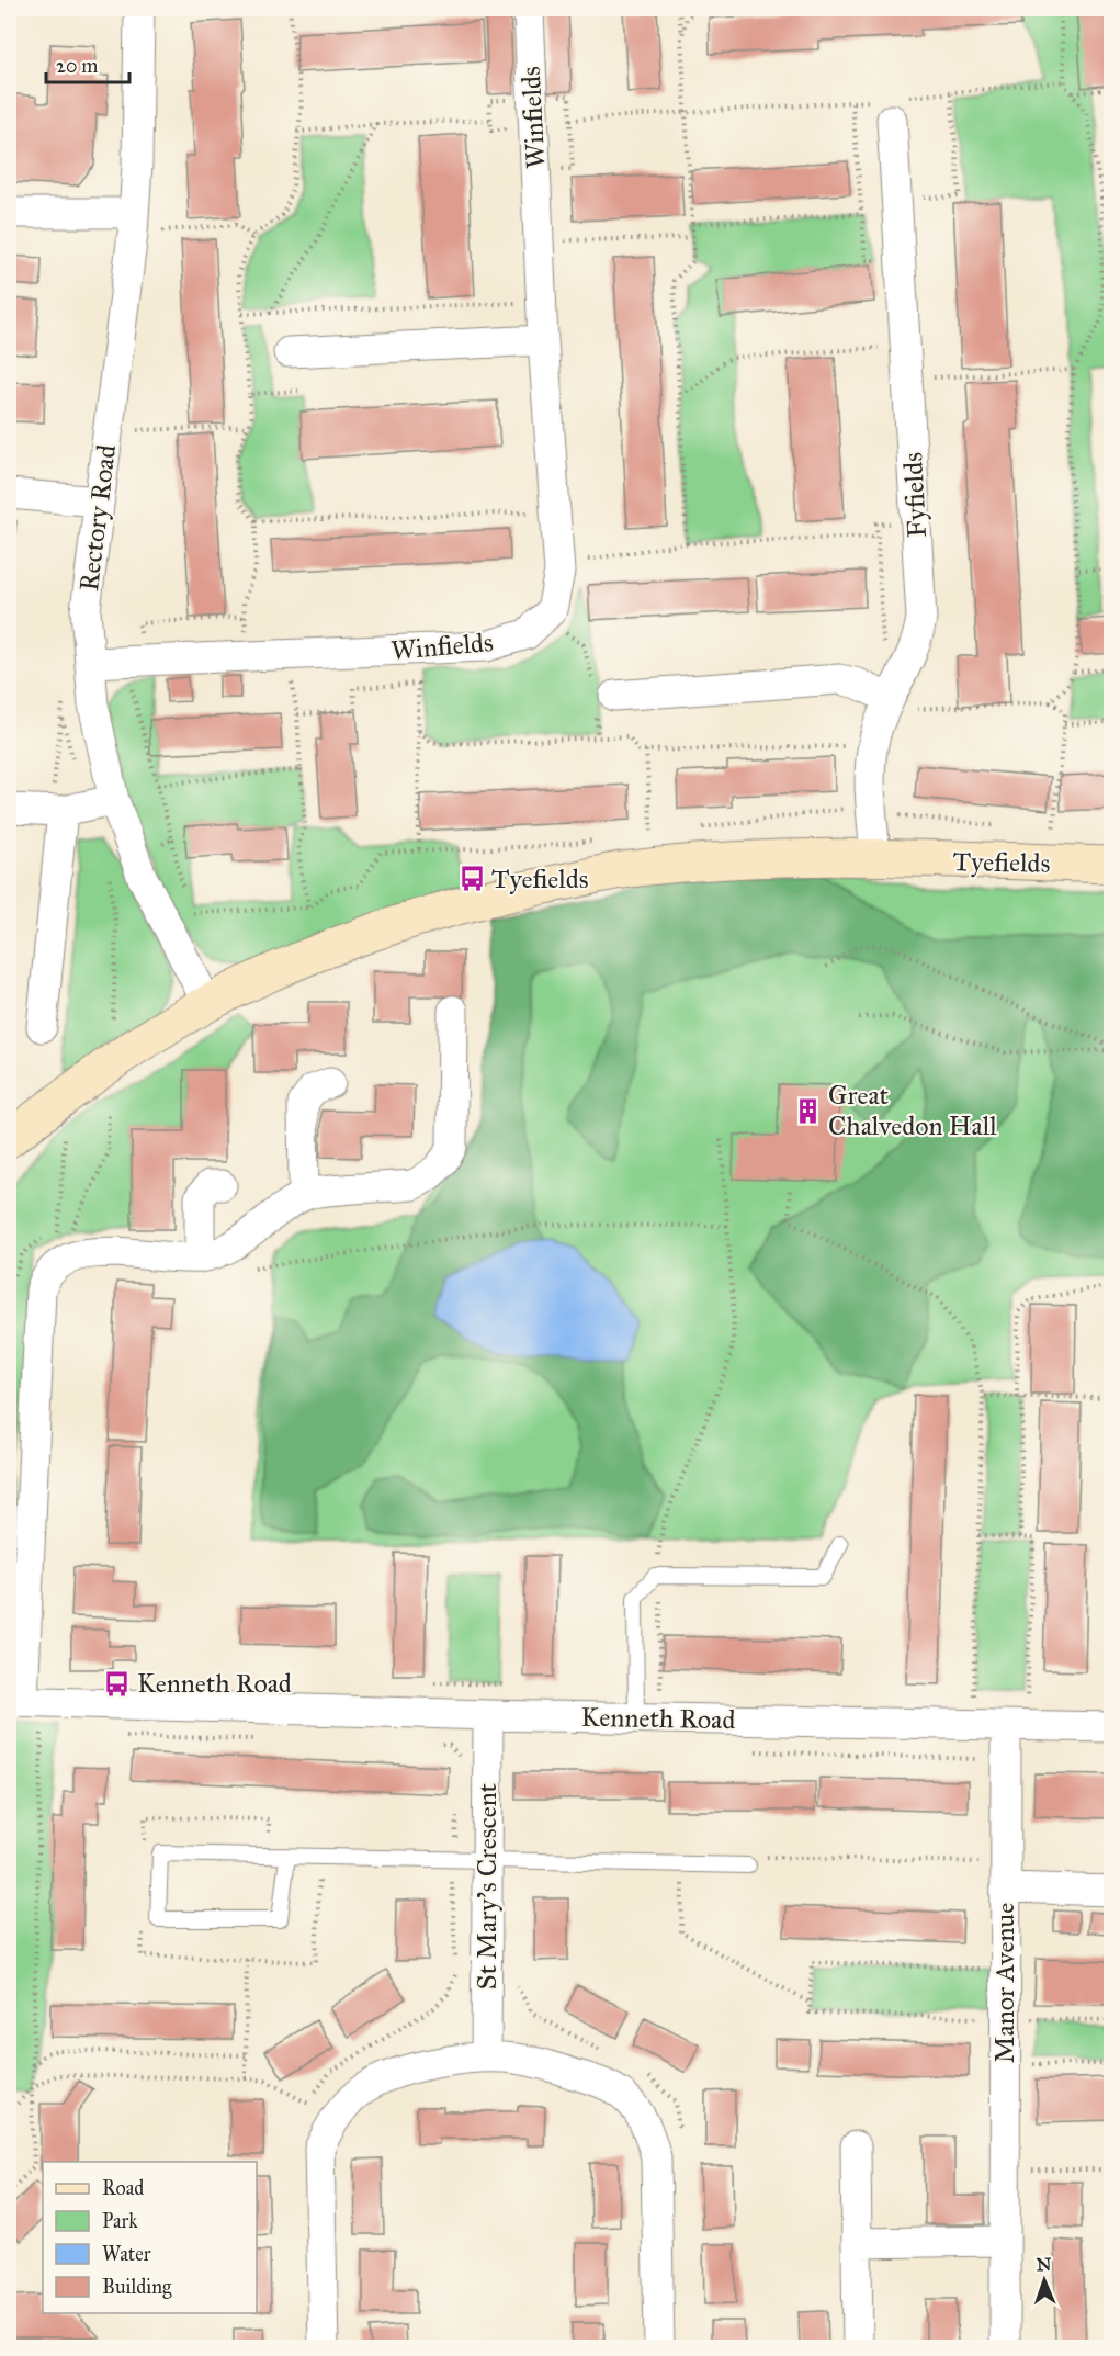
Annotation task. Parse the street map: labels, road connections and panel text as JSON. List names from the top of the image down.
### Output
{
  "streets": {
    "street": [
      "Winfields",
      "Fyfields",
      "Rectory Road",
      "Tyefields",
      "Kenneth Road",
      "St Mary's Crescent",
      "Manor Avenue"
    ]
  },
  "crossings": [
    ["Winfields", "Rectory Road"],
    ["Fyfields", "Tyefields"],
    ["Rectory Road", "Tyefields"],
    ["Kenneth Road", "St Mary's Crescent"],
    ["Kenneth Road", "Manor Avenue"]
  ],
  "places": {
    "bus stop": ["Tyefields", "Kenneth Road"],
    "building": ["Great Chalvedon Hall"]
  },
  "legend": [
    "Road",
    "Park",
    "Water",
    "Building"
  ],
  "scale_bar": "20 m",
  "north": "top"
}
